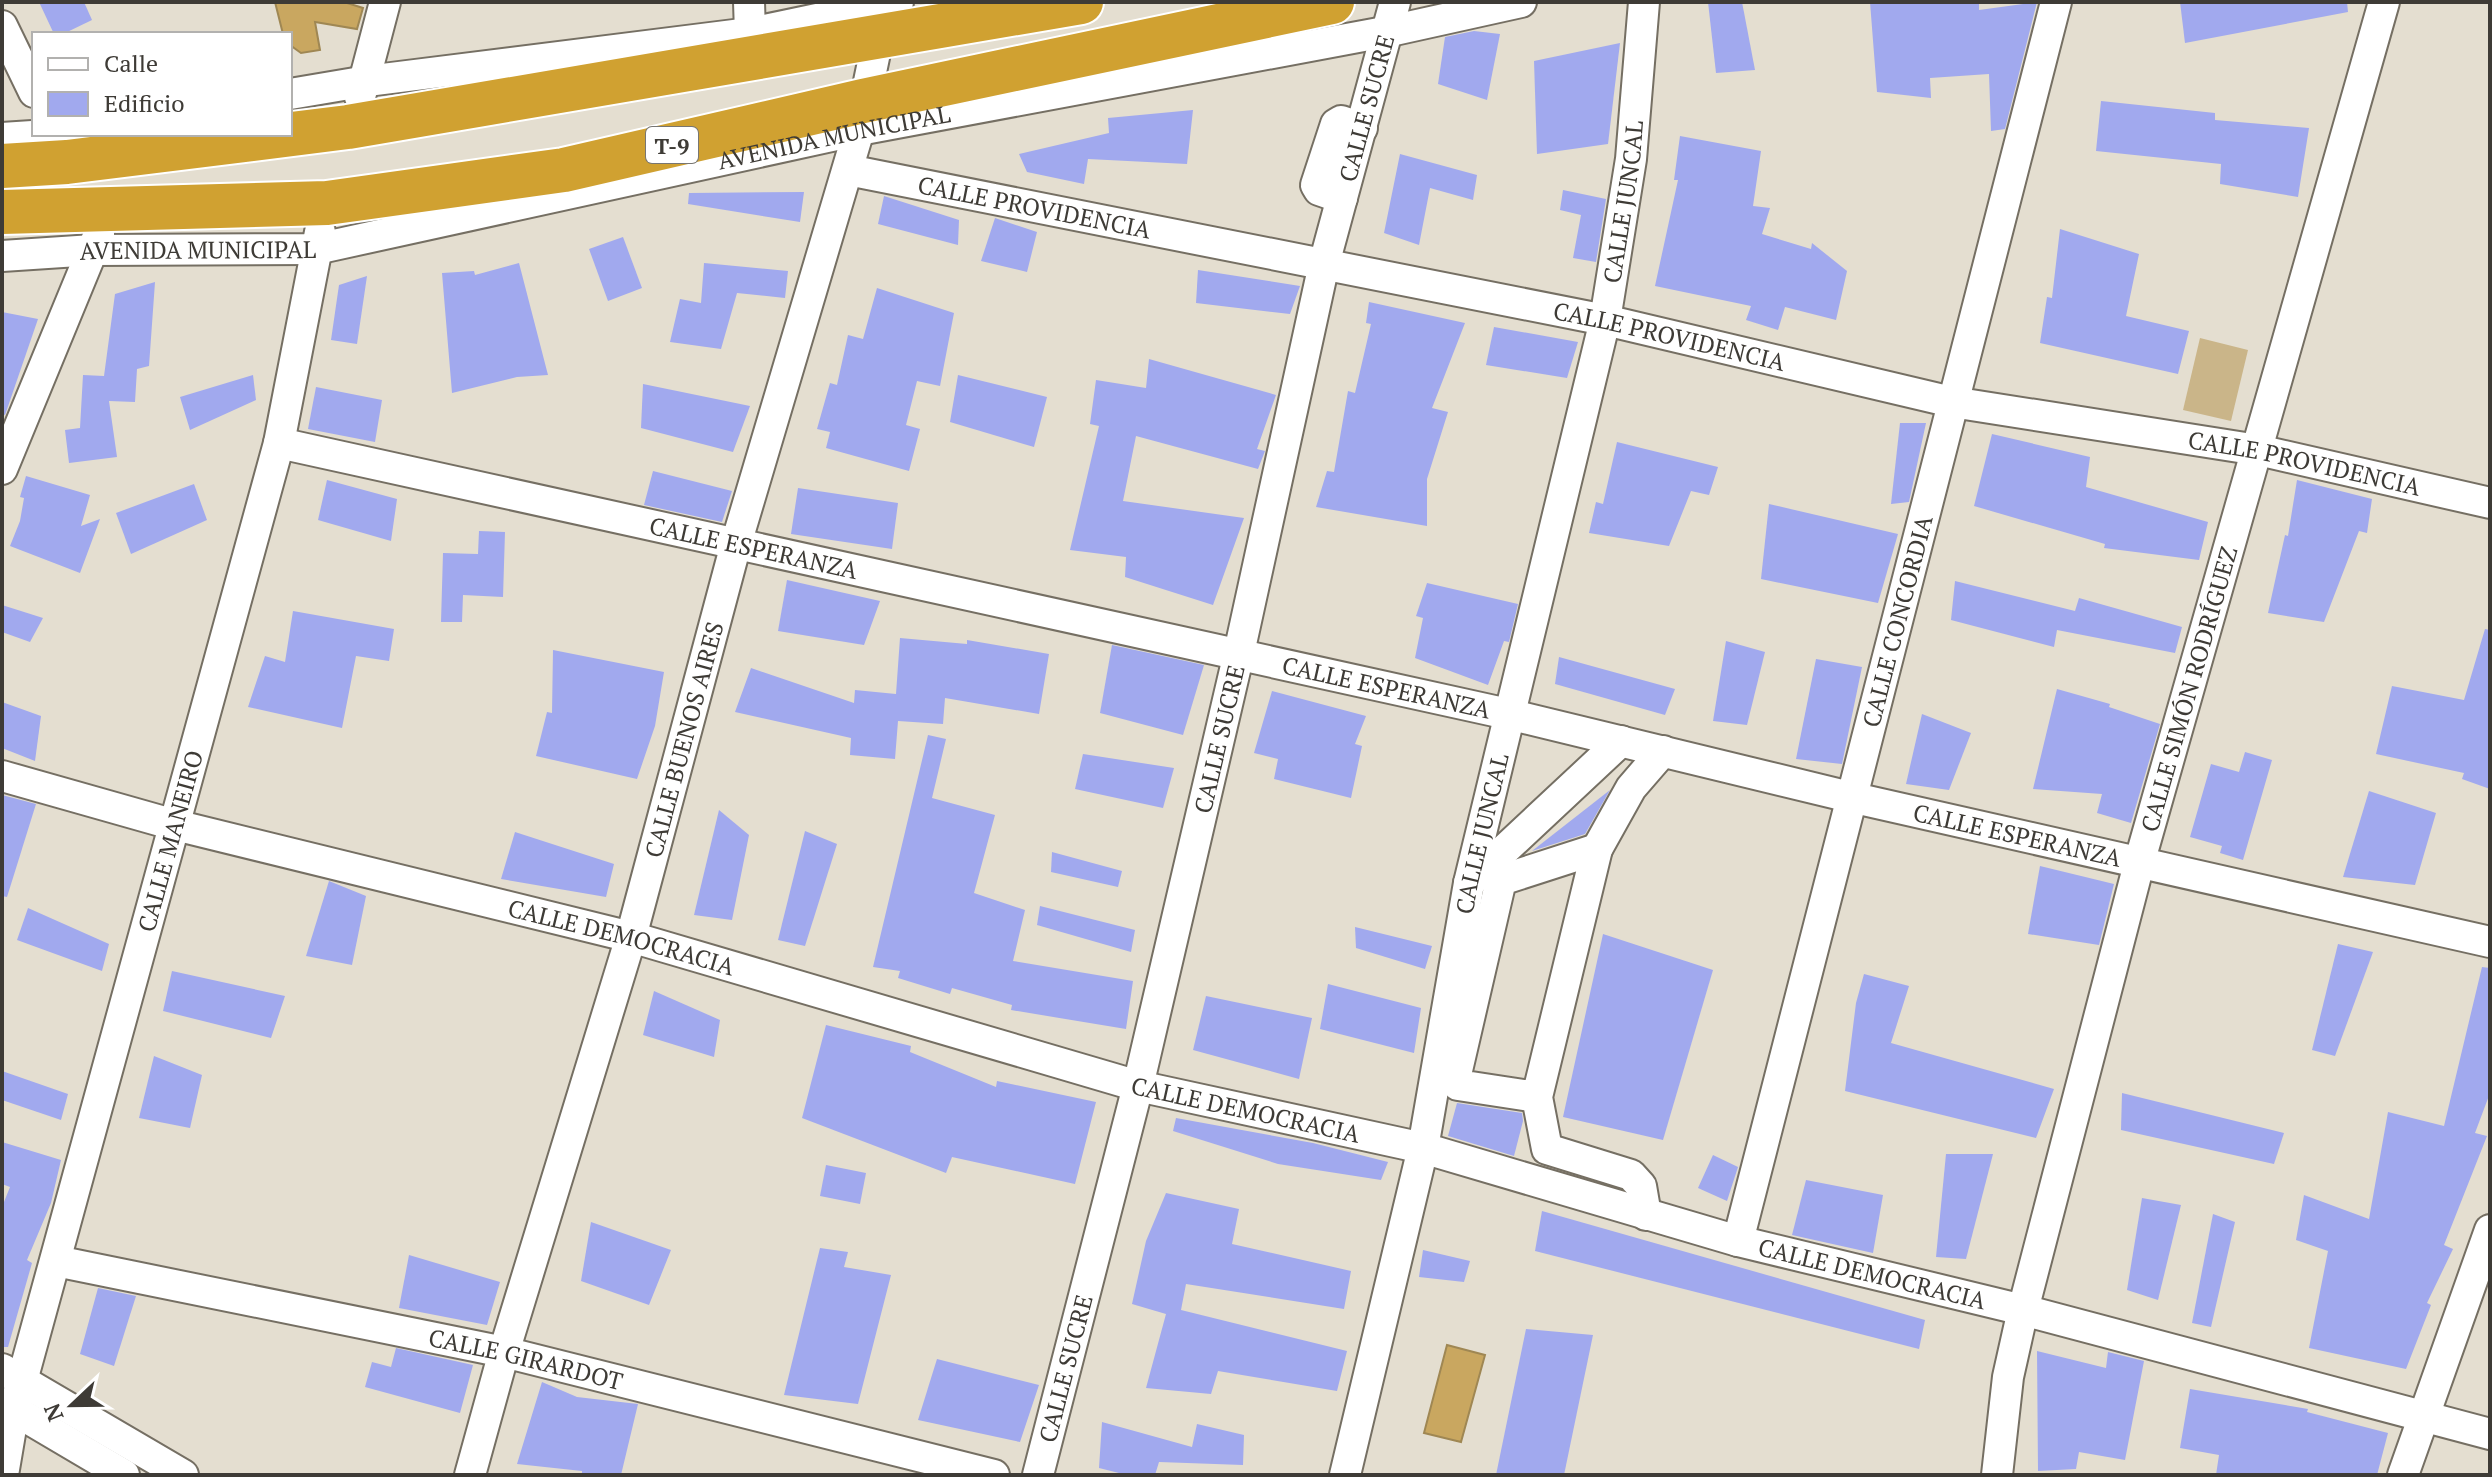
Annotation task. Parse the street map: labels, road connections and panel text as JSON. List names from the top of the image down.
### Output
{
  "streets": {
    "highway": ["AVENIDA MUNICIPAL", "T-9"],
    "street": [
      "CALLE SUCRE",
      "CALLE JUNCAL",
      "CALLE PROVIDENCIA",
      "CALLE ESPERANZA",
      "CALLE CONCORDIA",
      "CALLE SIMÓN RODRÍGUEZ",
      "CALLE BUENOS AIRES",
      "CALLE MANEIRO",
      "CALLE DEMOCRACIA",
      "CALLE GIRARDOT"
    ]
  },
  "crossings": [
    ["CALLE SUCRE", "AVENIDA MUNICIPAL"],
    ["CALLE SUCRE", "CALLE PROVIDENCIA"],
    ["CALLE SUCRE", "CALLE ESPERANZA"],
    ["CALLE SUCRE", "CALLE DEMOCRACIA"],
    ["AVENIDA MUNICIPAL", "CALLE BUENOS AIRES"],
    ["AVENIDA MUNICIPAL", "CALLE MANEIRO"],
    ["CALLE JUNCAL", "CALLE PROVIDENCIA"],
    ["CALLE JUNCAL", "CALLE ESPERANZA"],
    ["CALLE JUNCAL", "CALLE DEMOCRACIA"],
    ["CALLE PROVIDENCIA", "CALLE CONCORDIA"],
    ["CALLE PROVIDENCIA", "CALLE SIMÓN RODRÍGUEZ"],
    ["CALLE PROVIDENCIA", "CALLE BUENOS AIRES"],
    ["CALLE ESPERANZA", "CALLE CONCORDIA"],
    ["CALLE ESPERANZA", "CALLE SIMÓN RODRÍGUEZ"],
    ["CALLE ESPERANZA", "CALLE BUENOS AIRES"],
    ["CALLE ESPERANZA", "CALLE MANEIRO"],
    ["CALLE CONCORDIA", "CALLE DEMOCRACIA"],
    ["CALLE SIMÓN RODRÍGUEZ", "CALLE DEMOCRACIA"],
    ["CALLE BUENOS AIRES", "CALLE DEMOCRACIA"],
    ["CALLE BUENOS AIRES", "CALLE GIRARDOT"],
    ["CALLE MANEIRO", "CALLE DEMOCRACIA"],
    ["CALLE MANEIRO", "CALLE GIRARDOT"]
  ],
  "legend": ["Calle", "Edificio"],
  "north": "left"
}
